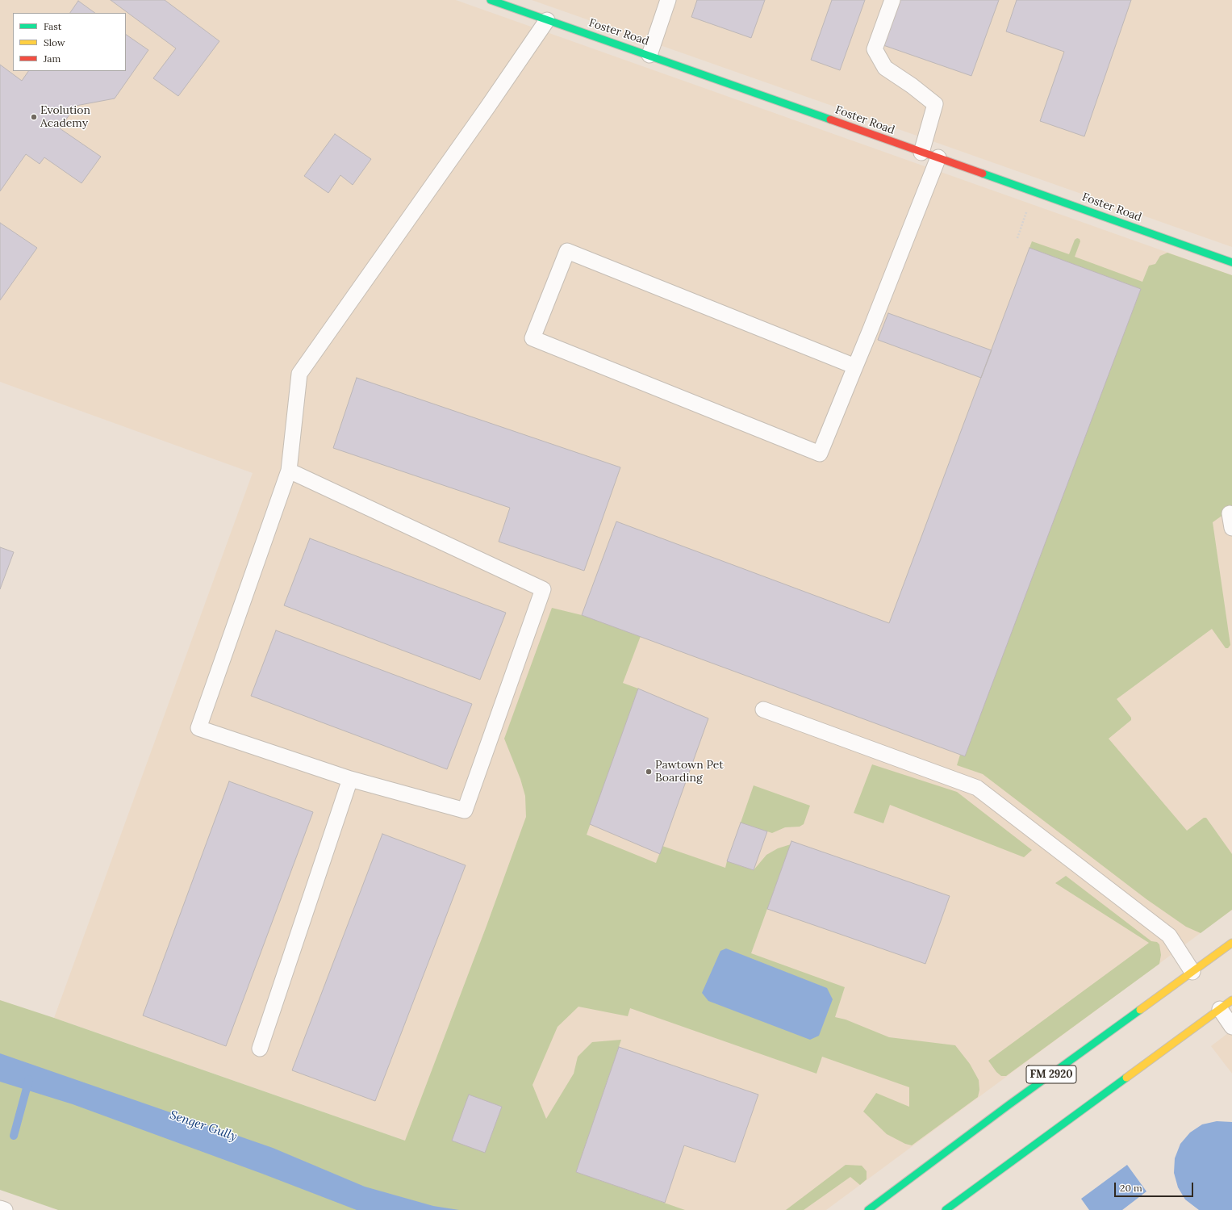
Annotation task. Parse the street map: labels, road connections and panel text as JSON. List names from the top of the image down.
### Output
{
  "streets": {
    "main road": ["Foster Road", "FM 2920"]
  },
  "water": ["Senger Gully"],
  "places": ["Evolution Academy", "Pawtown Pet Boarding"],
  "legend": ["Fast", "Slow", "Jam"],
  "scale_bar": "20 m"
}
